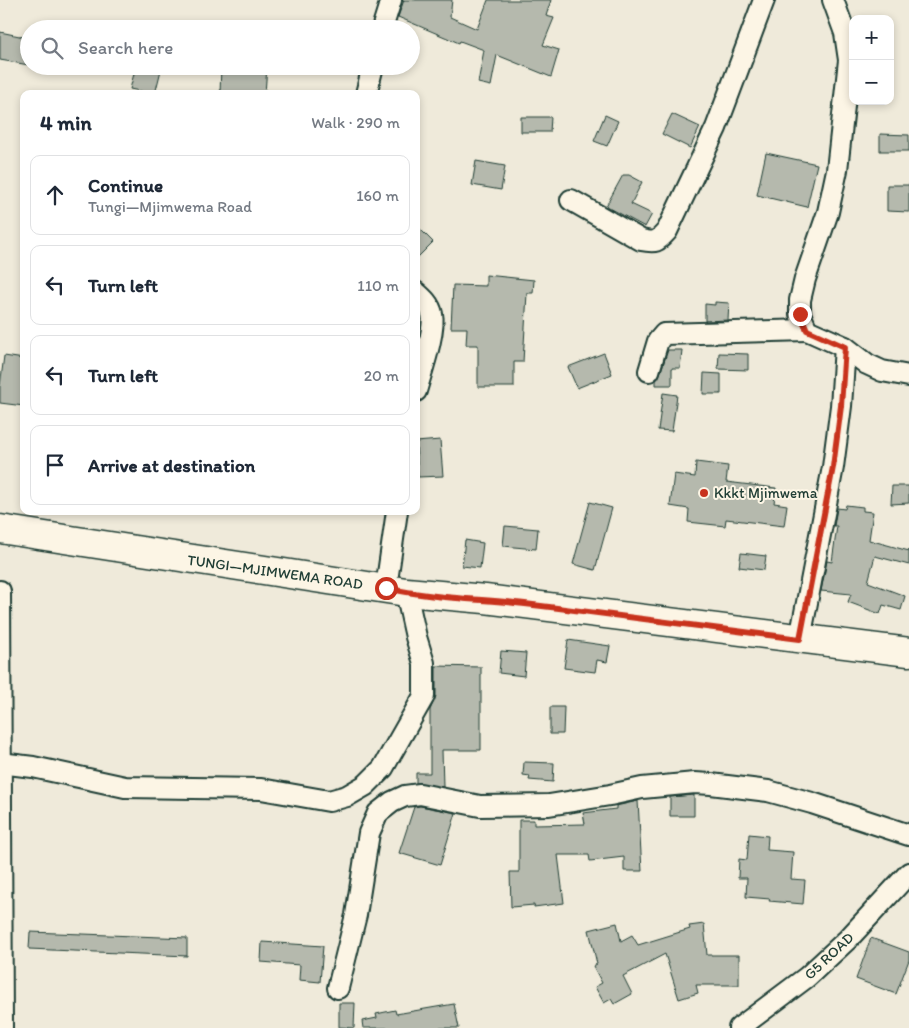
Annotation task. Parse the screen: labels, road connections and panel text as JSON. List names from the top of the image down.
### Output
{
  "streets": {
    "street": ["TUNGI—MJIMWEMA ROAD", "G5 ROAD"]
  },
  "places": ["Kkkt Mjimwema"],
  "page": {
    "map_buttons": ["+", "−"],
    "search": "Search here",
    "heading": ["4 min", "Walk · 290 m"],
    "list": [
      ["Continue", "Tungi—Mjimwema Road", "160 m"],
      ["Turn left", "110 m"],
      ["Turn left", "20 m"],
      "Arrive at destination"
    ]
  }
}
